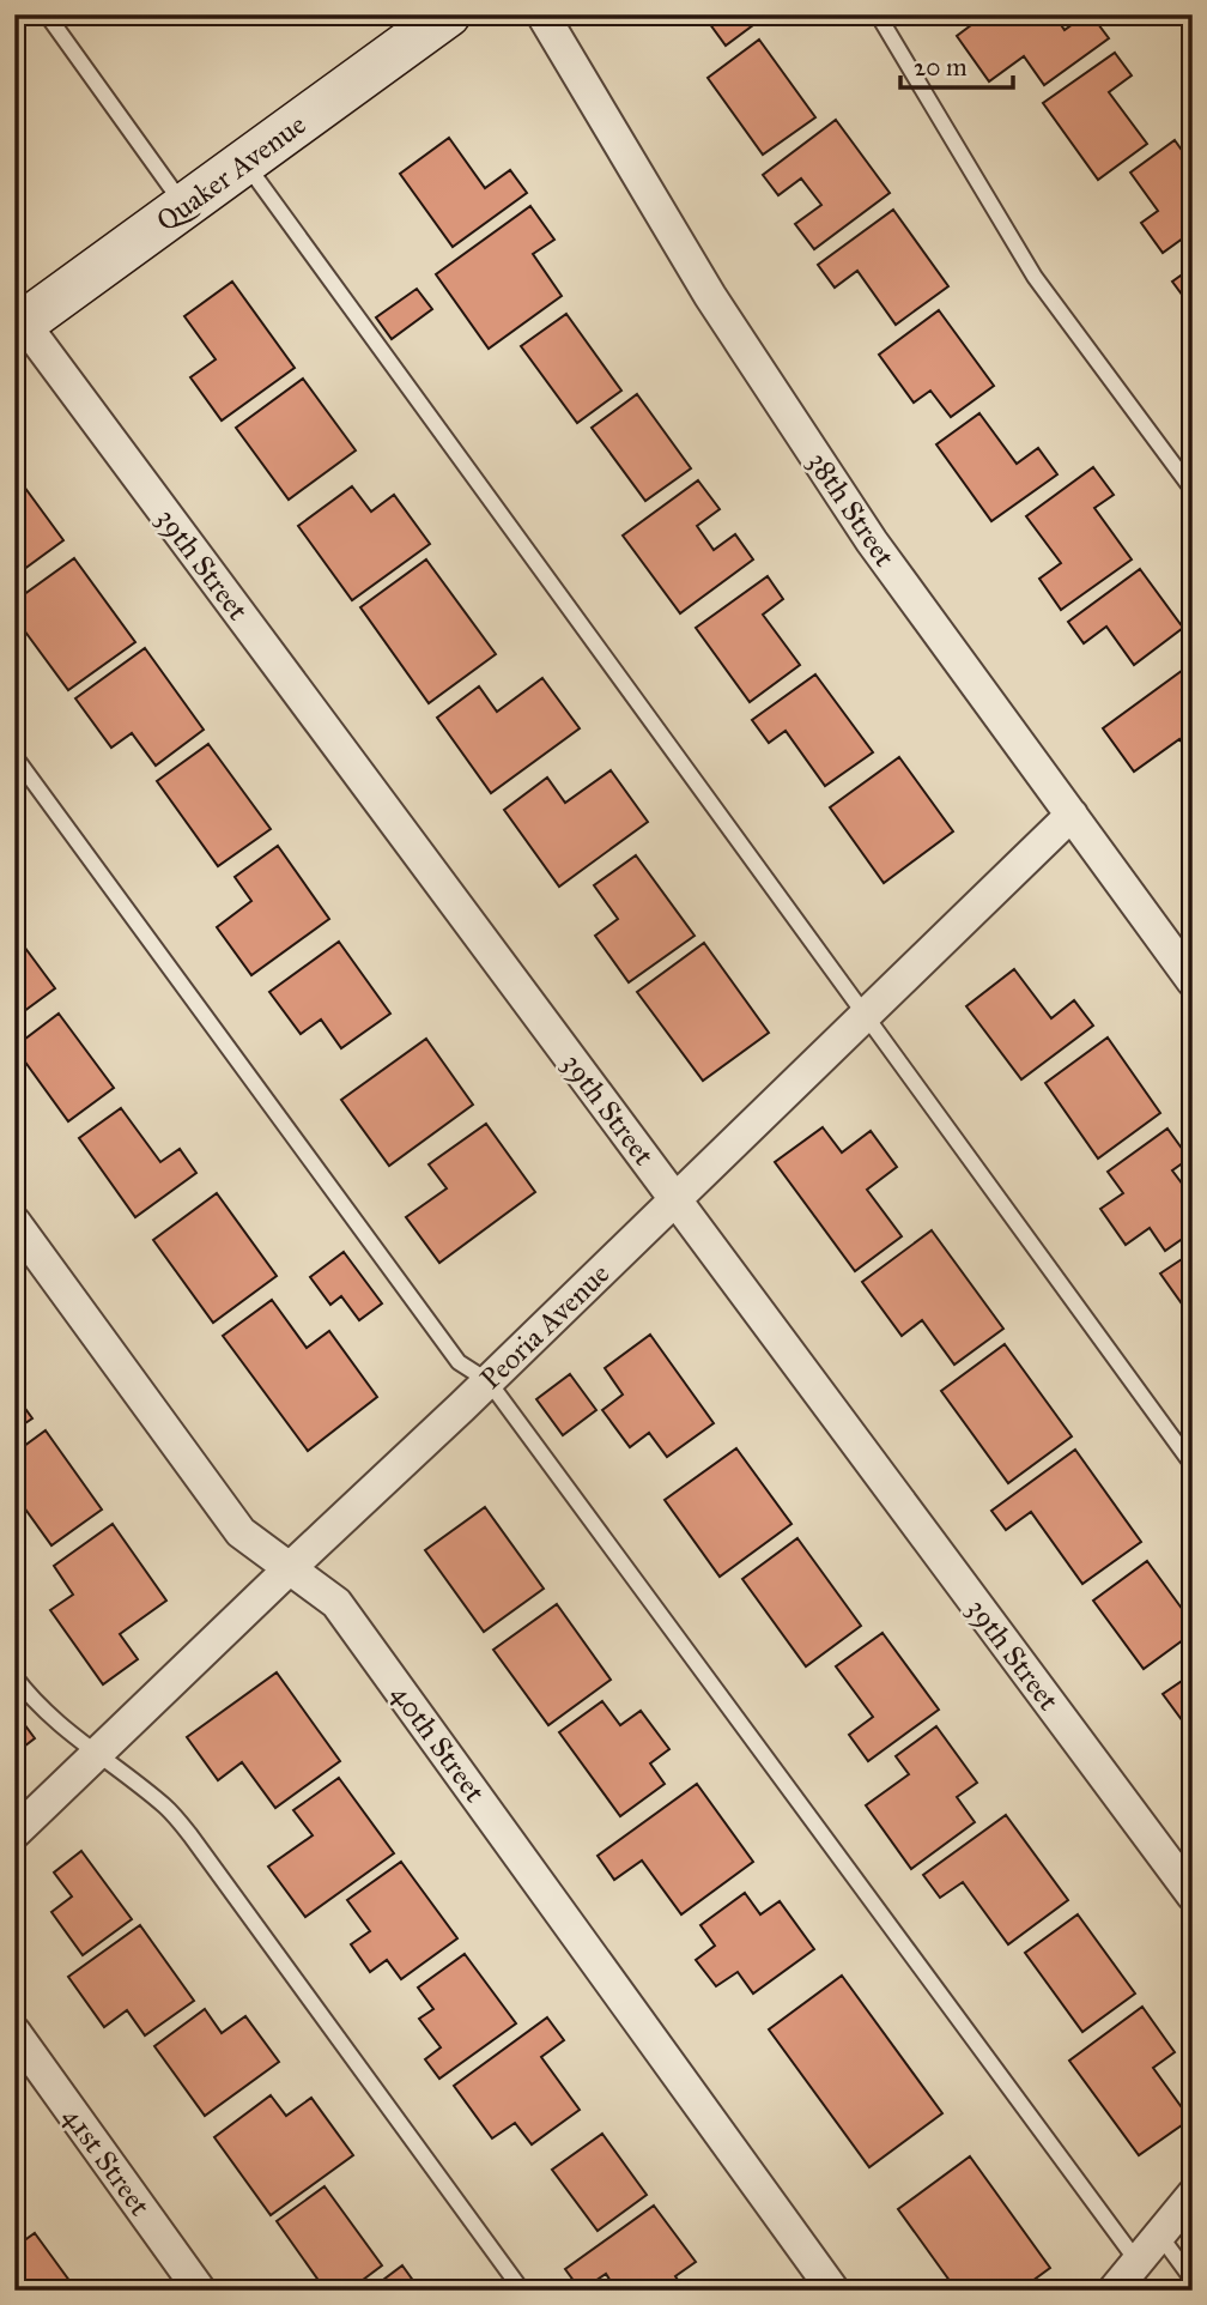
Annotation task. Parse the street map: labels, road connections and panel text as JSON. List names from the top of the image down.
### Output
{
  "streets": {
    "main road": ["Quaker Avenue"],
    "street": [
      "38th Street",
      "39th Street",
      "Peoria Avenue",
      "40th Street",
      "41st Street"
    ]
  },
  "crossings": [
    ["Quaker Avenue", "39th Street"],
    ["38th Street", "Peoria Avenue"],
    ["39th Street", "Peoria Avenue"],
    ["Peoria Avenue", "40th Street"]
  ],
  "scale_bar": "20 m"
}
